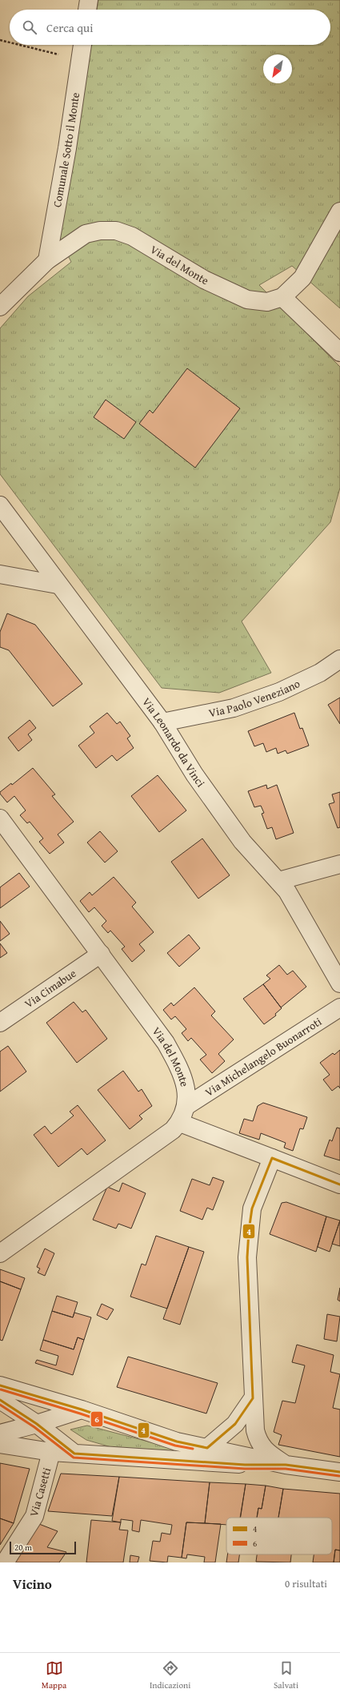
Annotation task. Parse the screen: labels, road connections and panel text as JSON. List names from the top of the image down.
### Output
{
  "streets": {
    "street": [
      "Comunale Sotto il Monte",
      "Via del Monte",
      "Via Paolo Veneziano",
      "Via Leonardo da Vinci",
      "Via Cimabue",
      "Via Michelangelo Buonarroti",
      "Via Casetti"
    ]
  },
  "crossings": [
    ["Comunale Sotto il Monte", "Via del Monte"],
    ["Via del Monte", "Via Cimabue"],
    ["Via del Monte", "Via Michelangelo Buonarroti"],
    ["Via Paolo Veneziano", "Via Leonardo da Vinci"]
  ],
  "lines": ["transit line 4", "transit line 6"],
  "legend": ["4", "6"],
  "scale_bar": "20 m",
  "north": "bottom left",
  "page": {
    "search": "Cerca qui",
    "scale": "20 m",
    "heading": ["Vicino", "0 risultati"],
    "nav": ["Mappa", "Indicazioni", "Salvati"]
  }
}
